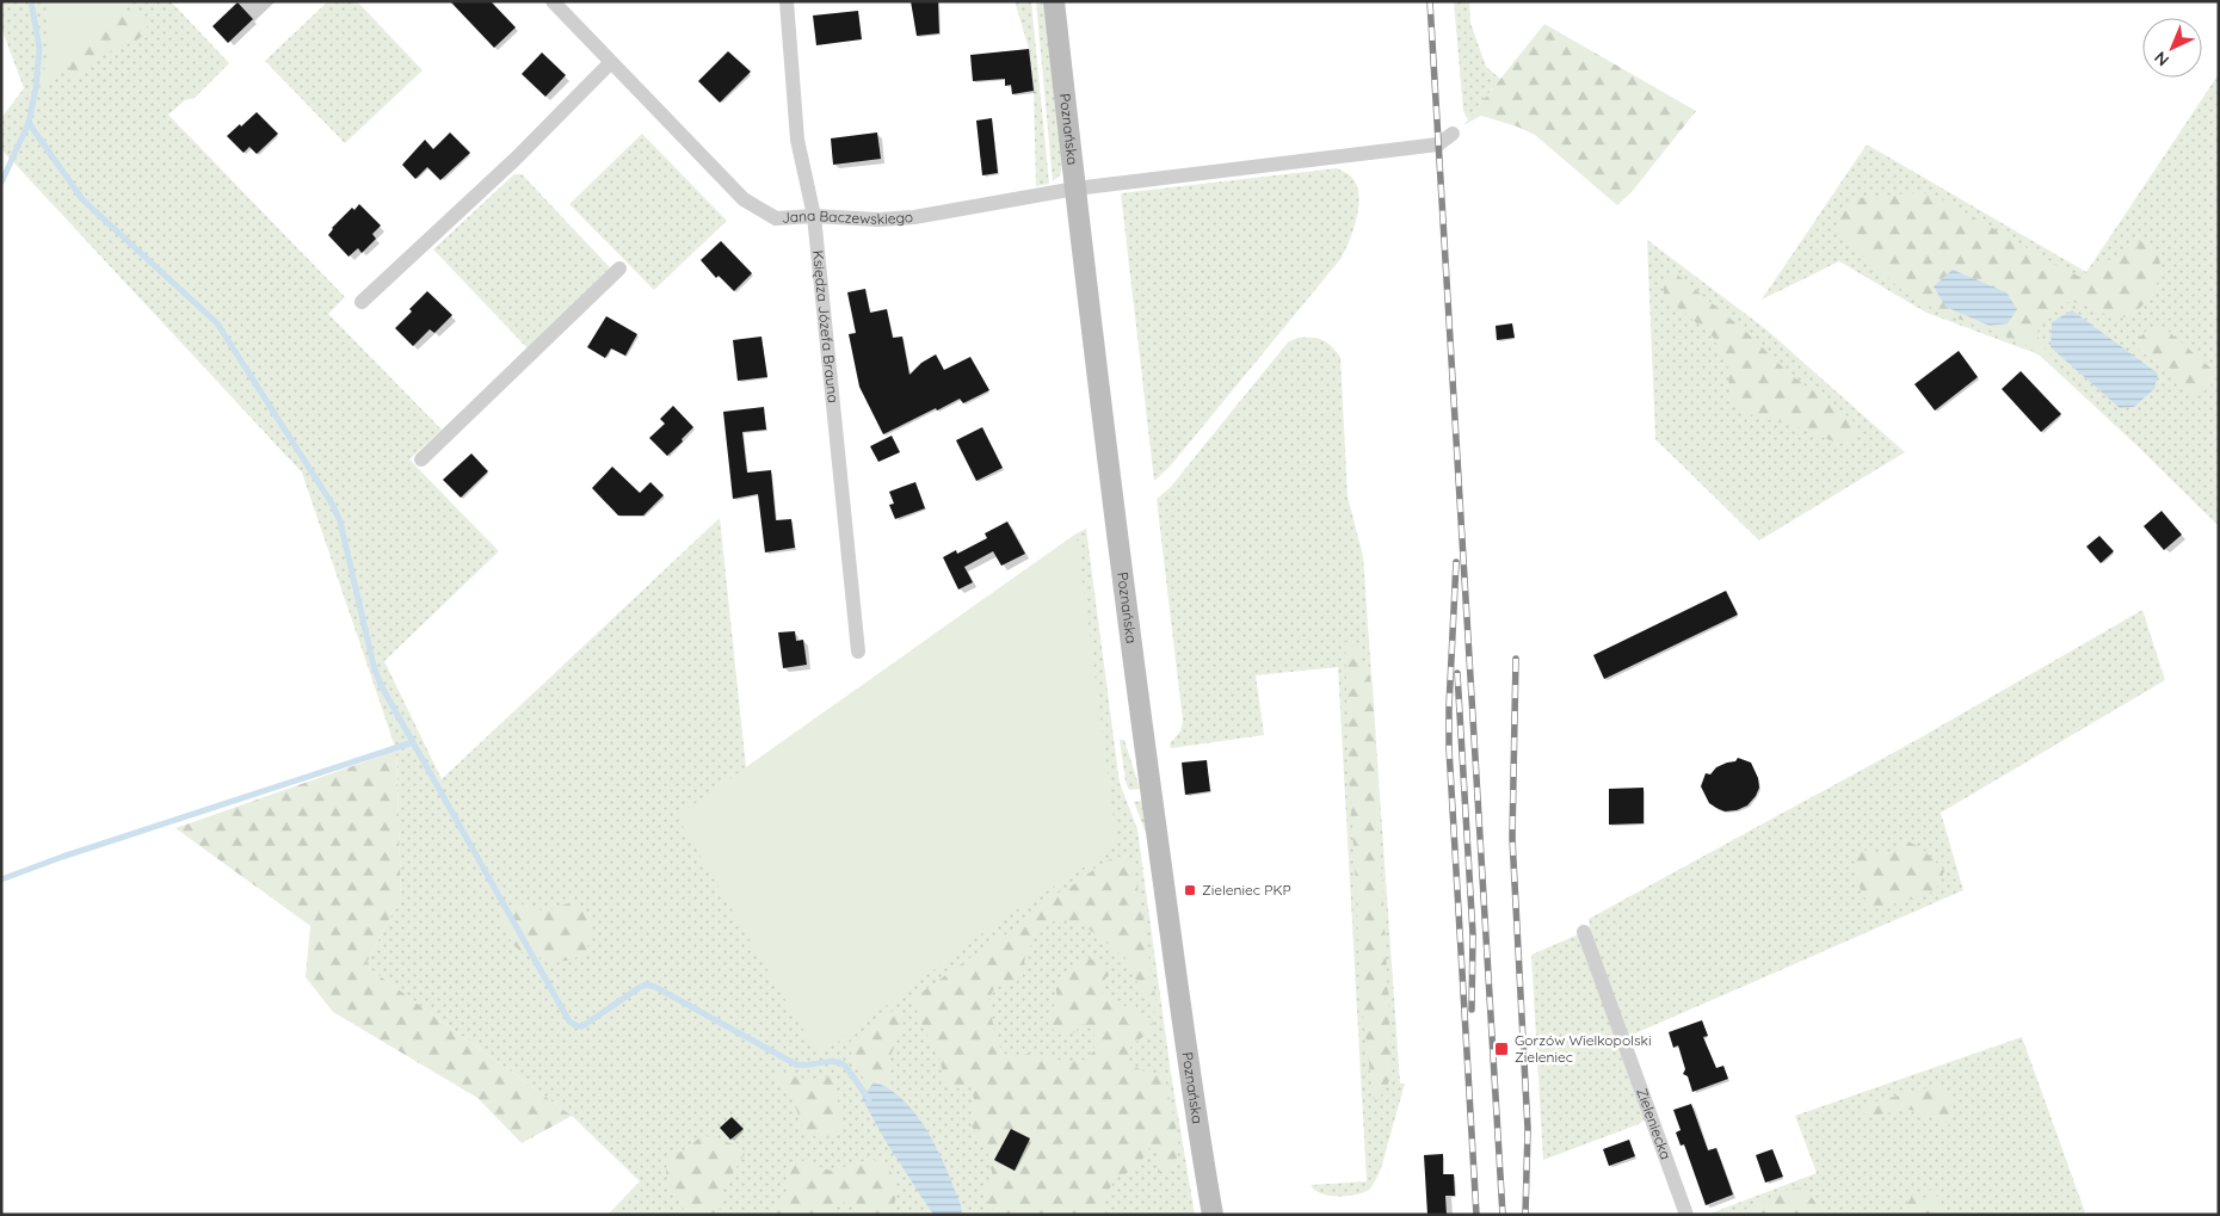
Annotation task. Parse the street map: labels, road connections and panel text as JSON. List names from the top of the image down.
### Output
{
  "streets": {
    "main road": ["Poznańska"],
    "street": ["Jana Baczewskiego", "Księdza Józefa Brauna", "Zieleniecka"]
  },
  "crossings": [
    ["Poznańska", "Jana Baczewskiego"],
    ["Jana Baczewskiego", "Księdza Józefa Brauna"]
  ],
  "places": {
    "transit": ["Zieleniec PKP", "Gorzów Wielkopolski Zieleniec"]
  },
  "north": "bottom left"
}
